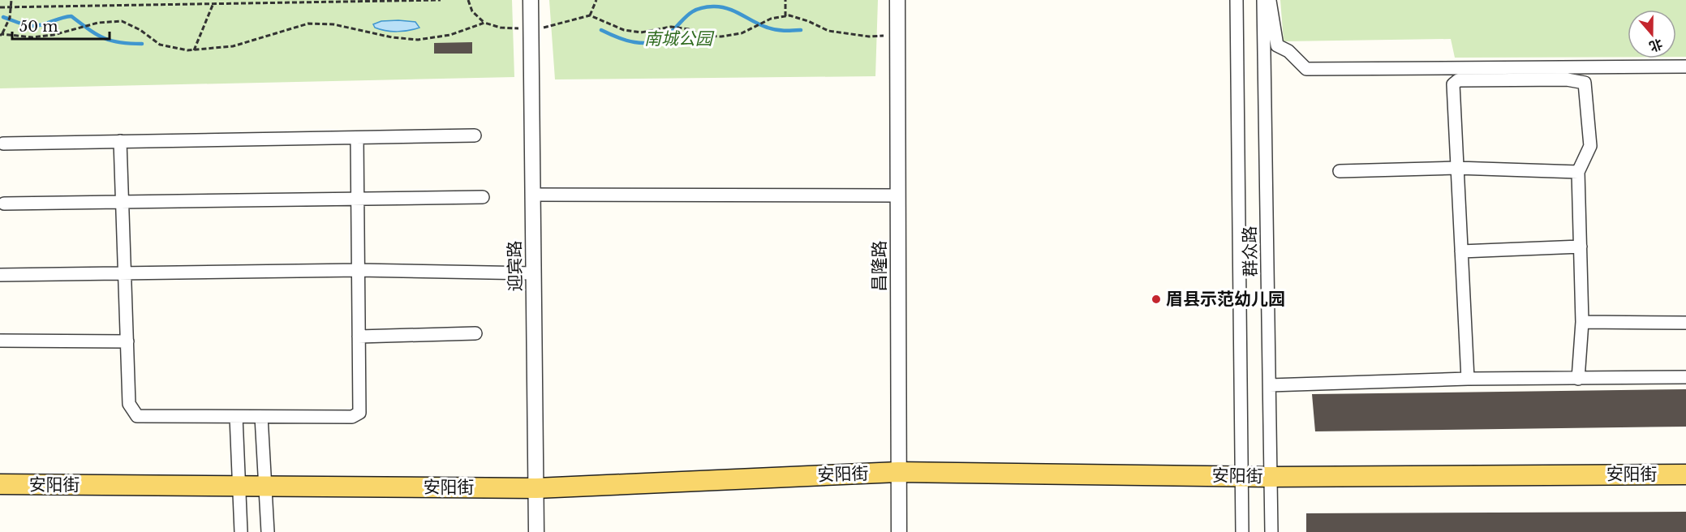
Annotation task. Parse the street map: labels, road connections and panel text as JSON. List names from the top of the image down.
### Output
{
  "streets": {
    "main road": ["安阳街"],
    "street": ["群众路", "迎宾路", "昌隆路"]
  },
  "crossings": [
    ["群众路", "安阳街"],
    ["迎宾路", "安阳街"],
    ["昌隆路", "安阳街"]
  ],
  "parks": ["南城公园"],
  "places": ["眉县示范幼儿园"],
  "scale_bar": "50 m",
  "north": "bottom"
}
